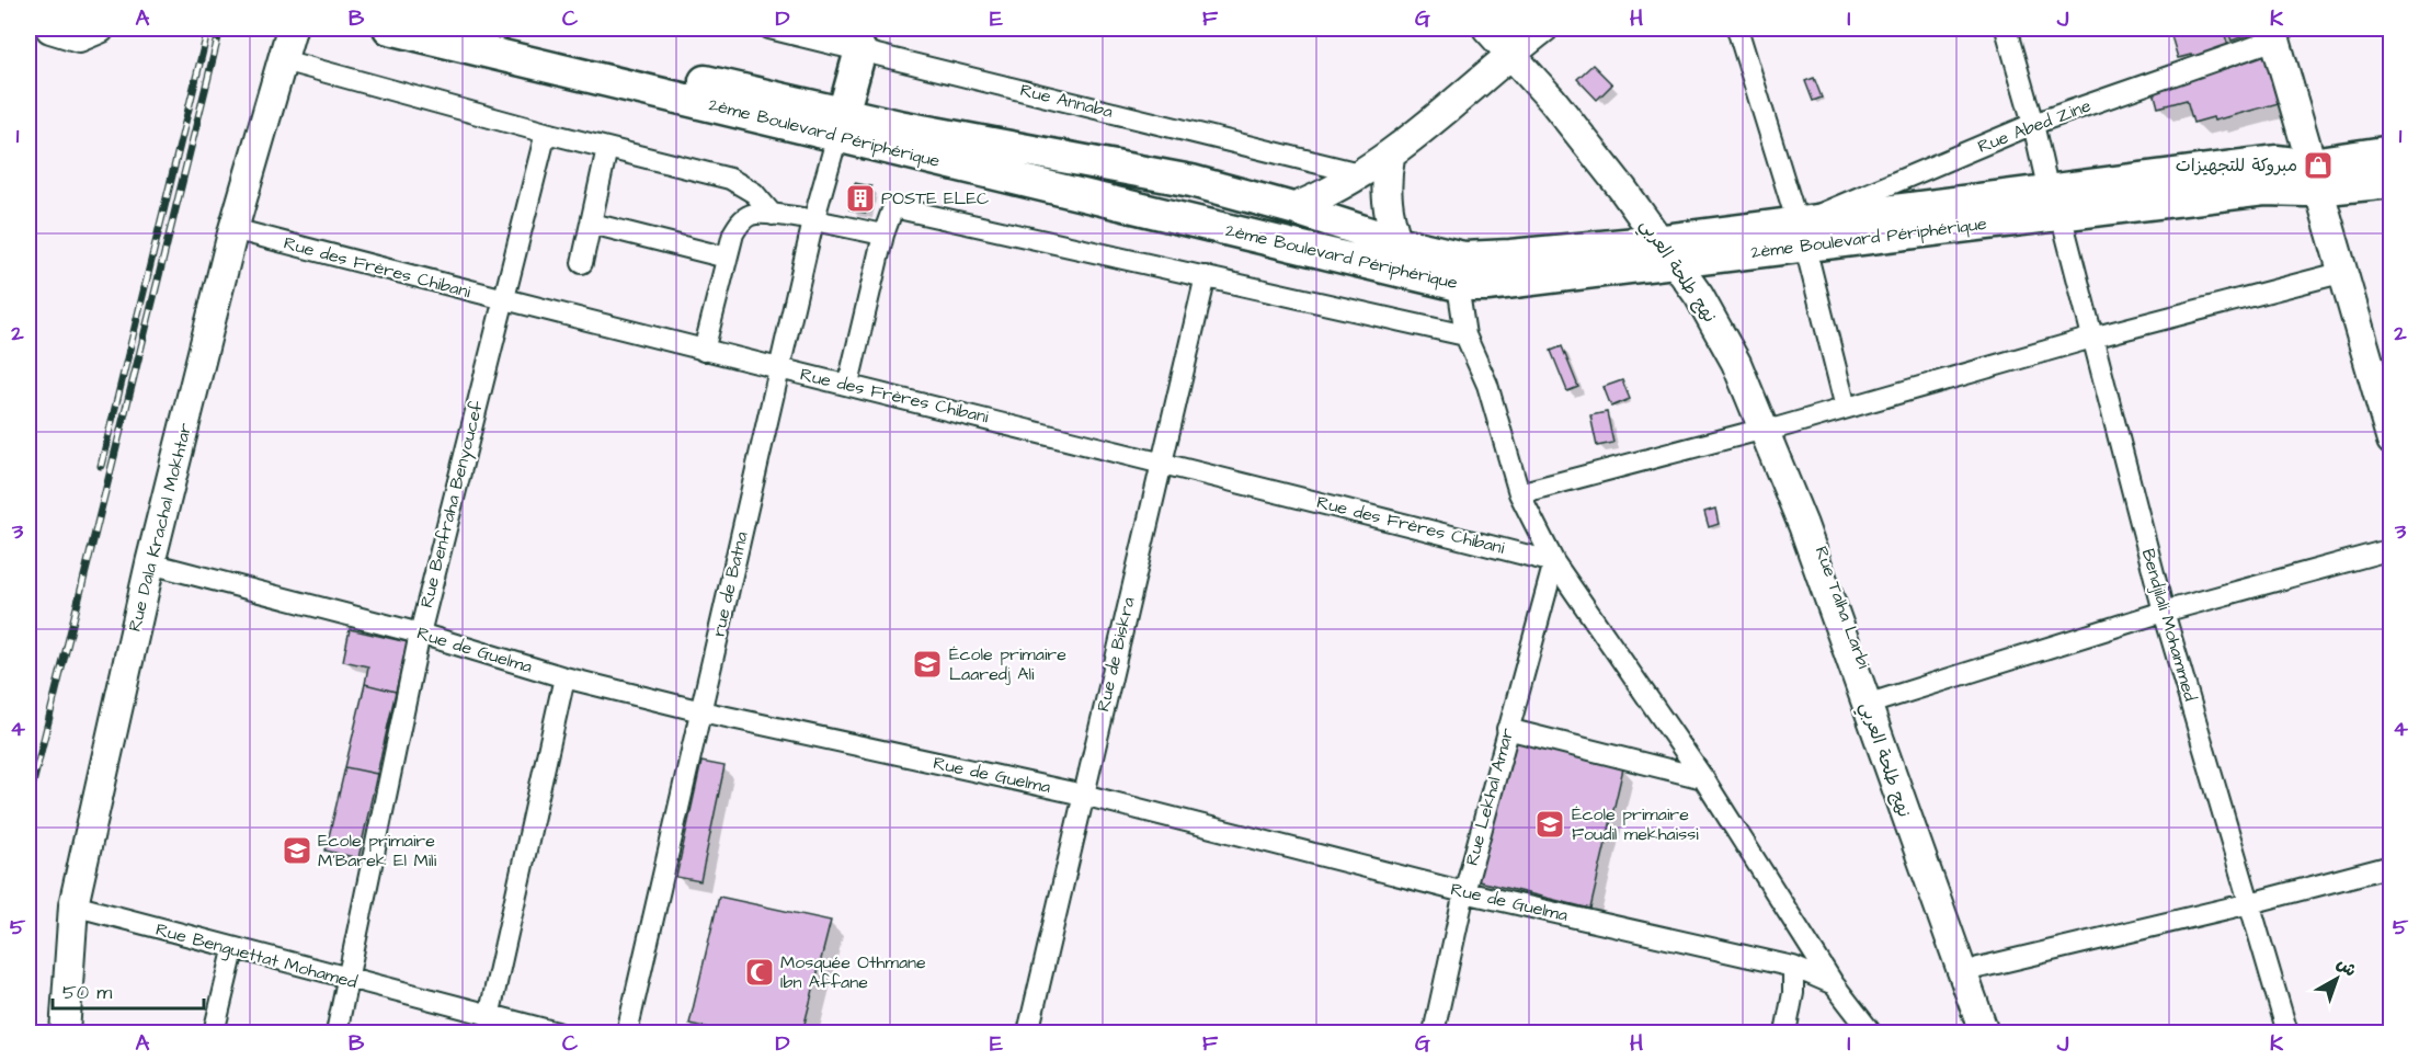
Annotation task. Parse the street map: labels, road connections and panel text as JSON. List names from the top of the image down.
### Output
{
  "streets": {
    "main road": ["2ème Boulevard Périphérique"],
    "street": [
      "Rue Annaba",
      "Rue Abed Zine",
      "Rue des Frères Chibani",
      "نهج طلحة العربي",
      "Rue Benfraha Benyoucef",
      "Rue Dala Krachal Mokhtar",
      "rue de Batna",
      "Rue Talha Larbi",
      "Bendjilali Mohammed",
      "Rue de Guelma",
      "Rue de Biskra",
      "Rue Lekhal Amar",
      "Rue Benguettat Mohamed"
    ]
  },
  "crossings": [
    ["Rue Abed Zine", "2ème Boulevard Périphérique"],
    ["Rue Abed Zine", "Bendjilali Mohammed"],
    ["2ème Boulevard Périphérique", "نهج طلحة العربي"],
    ["2ème Boulevard Périphérique", "rue de Batna"],
    ["2ème Boulevard Périphérique", "Bendjilali Mohammed"],
    ["Rue des Frères Chibani", "Rue Benfraha Benyoucef"],
    ["Rue des Frères Chibani", "Rue Dala Krachal Mokhtar"],
    ["Rue des Frères Chibani", "rue de Batna"],
    ["Rue des Frères Chibani", "Rue de Biskra"],
    ["Rue des Frères Chibani", "Rue Lekhal Amar"],
    ["نهج طلحة العربي", "Rue Talha Larbi"],
    ["Rue Benfraha Benyoucef", "Rue de Guelma"],
    ["Rue Benfraha Benyoucef", "Rue Benguettat Mohamed"],
    ["Rue Dala Krachal Mokhtar", "Rue de Guelma"],
    ["Rue Dala Krachal Mokhtar", "Rue Benguettat Mohamed"],
    ["rue de Batna", "Rue de Guelma"],
    ["Rue de Guelma", "Rue de Biskra"],
    ["Rue de Guelma", "Rue Lekhal Amar"]
  ],
  "places": {
    "shop": ["مبروكة للتجهيزات"],
    "building": ["POSTE ELEC"],
    "school or university": ["École primaire Laaredj Ali", "École primaire Foudil mekhaissi", "Ecole primaire M'Barek El Mili"],
    "mosque": ["Mosquée Othmane Ibn Affane"]
  },
  "scale_bar": "50 m",
  "north": "top right",
  "grid": {
    "columns": [
      "A",
      "B",
      "C",
      "D",
      "E",
      "F",
      "G",
      "H",
      "I",
      "J",
      "K"
    ],
    "rows": [
      "1",
      "2",
      "3",
      "4",
      "5"
    ]
  }
}
